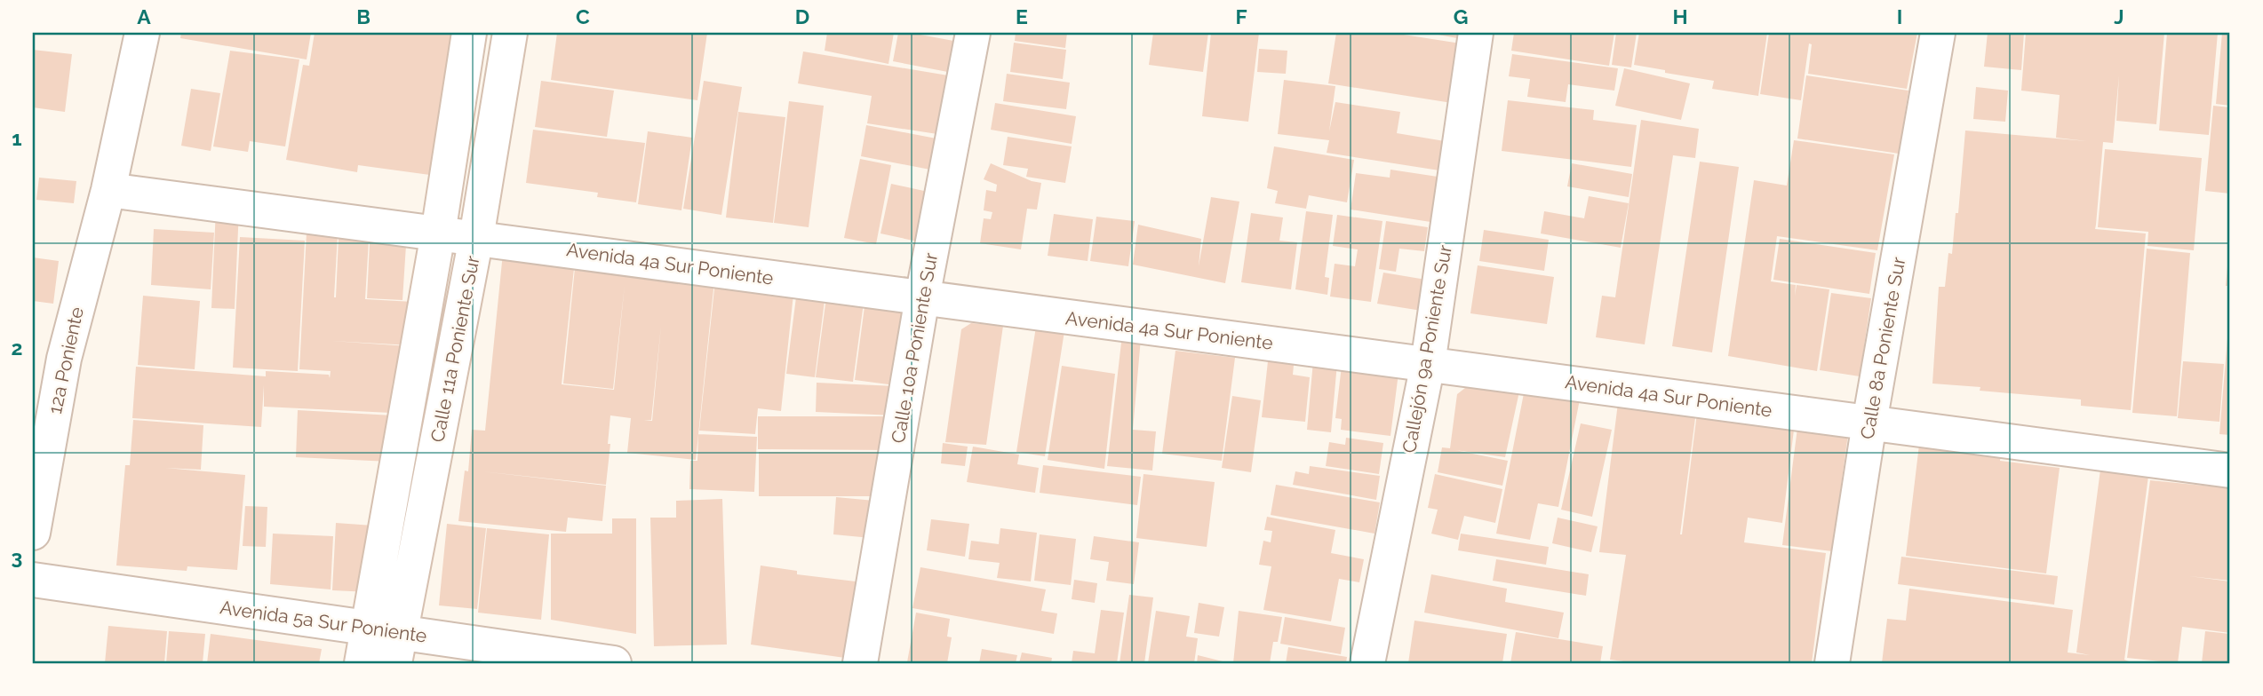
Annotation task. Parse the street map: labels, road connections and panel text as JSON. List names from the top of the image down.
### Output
{
  "streets": {
    "street": [
      "Avenida 4a Sur Poniente",
      "Calle 10a Poniente Sur",
      "Calle 8a Poniente Sur",
      "Calle 11a Poniente Sur",
      "Callejón 9a Poniente Sur",
      "12a Poniente",
      "Avenida 5a Sur Poniente"
    ]
  },
  "crossings": [
    ["Avenida 4a Sur Poniente", "Calle 10a Poniente Sur"],
    ["Avenida 4a Sur Poniente", "Calle 8a Poniente Sur"],
    ["Avenida 4a Sur Poniente", "Calle 11a Poniente Sur"],
    ["Avenida 4a Sur Poniente", "Callejón 9a Poniente Sur"],
    ["Avenida 4a Sur Poniente", "12a Poniente"],
    ["Calle 11a Poniente Sur", "Avenida 5a Sur Poniente"]
  ],
  "grid": {
    "columns": [
      "A",
      "B",
      "C",
      "D",
      "E",
      "F",
      "G",
      "H",
      "I",
      "J"
    ],
    "rows": ["1", "2", "3"]
  }
}
